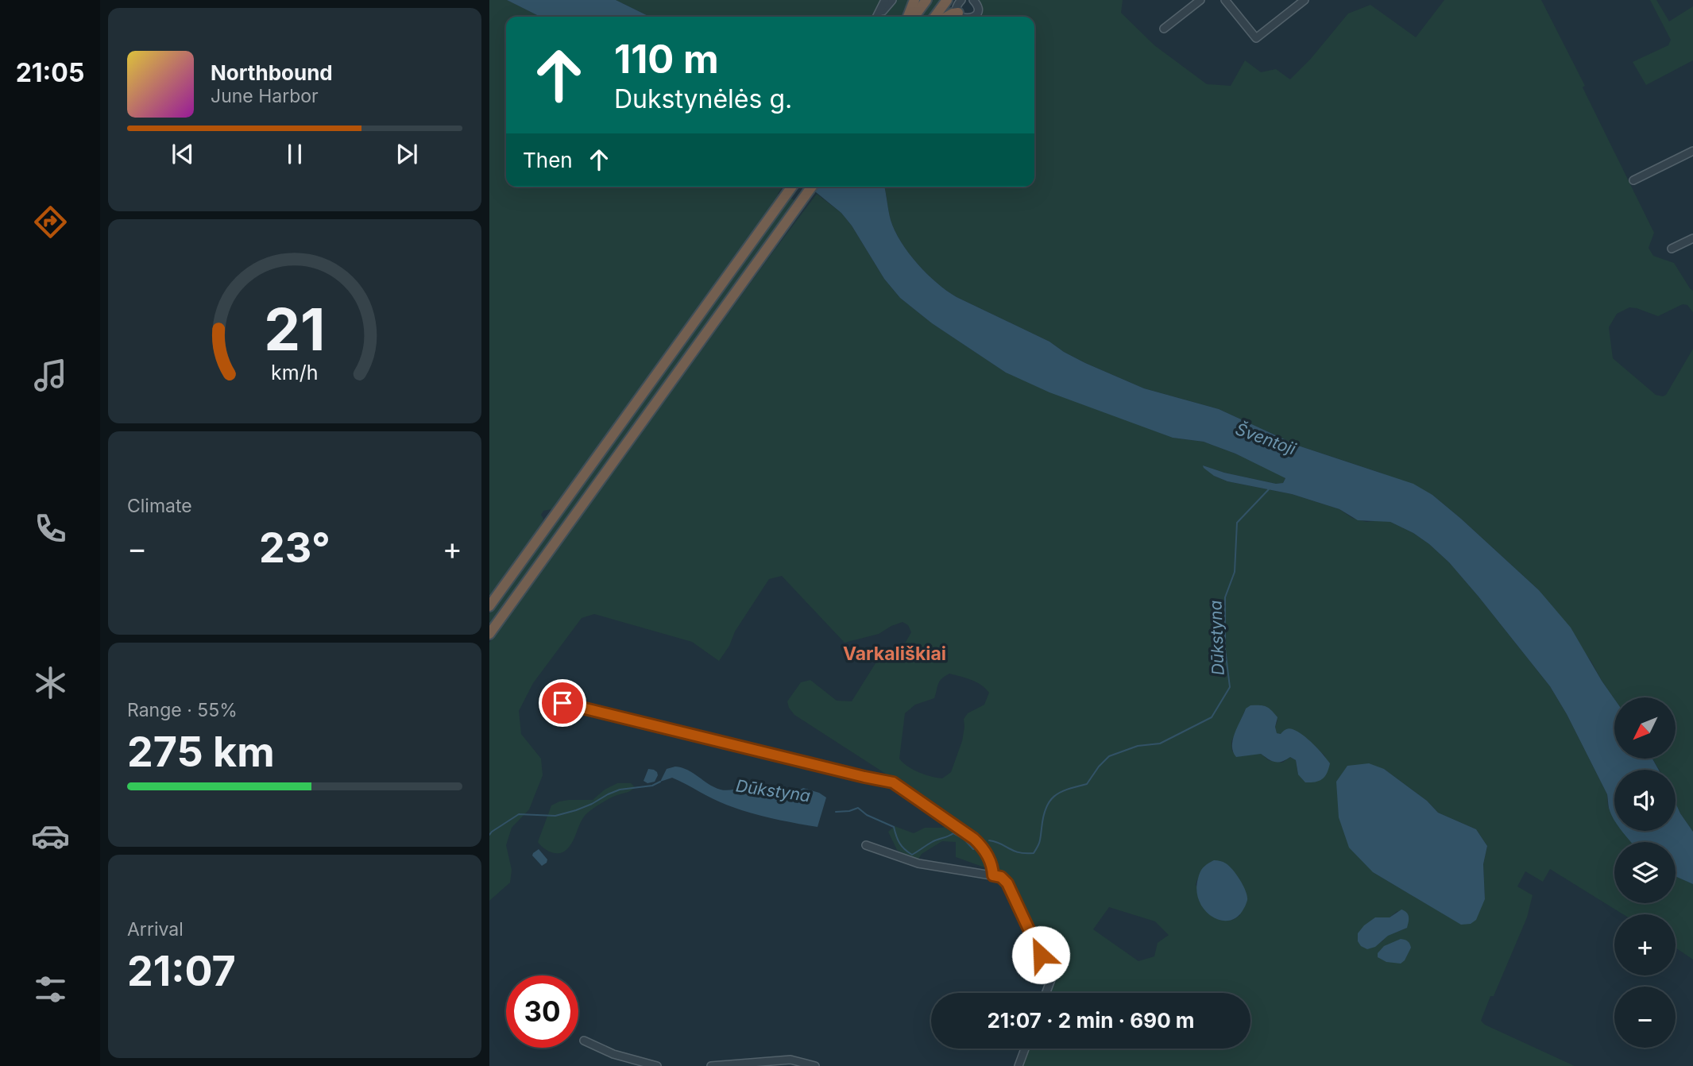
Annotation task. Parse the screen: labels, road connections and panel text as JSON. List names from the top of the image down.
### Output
{
  "districts": ["Varkališkiai"],
  "water": ["Šventoji", "Dūkstyna"],
  "north": "bottom left",
  "page": {
    "tabs": "21:05",
    "turn": ["110 m", "Dukstynėlės g."],
    "song": ["Northbound", "June Harbor"],
    "then": "Then",
    "tile": [
      "Climate",
      ["Range · 55%", "275 km"],
      ["Arrival", "21:07"]
    ],
    "heat": ["−", "23°", "+"],
    "map_buttons": ["+", "−"],
    "limit": "30",
    "trip": "21:07 · 2 min · 690 m",
    "gauge": ["21", "km/h"]
  }
}
